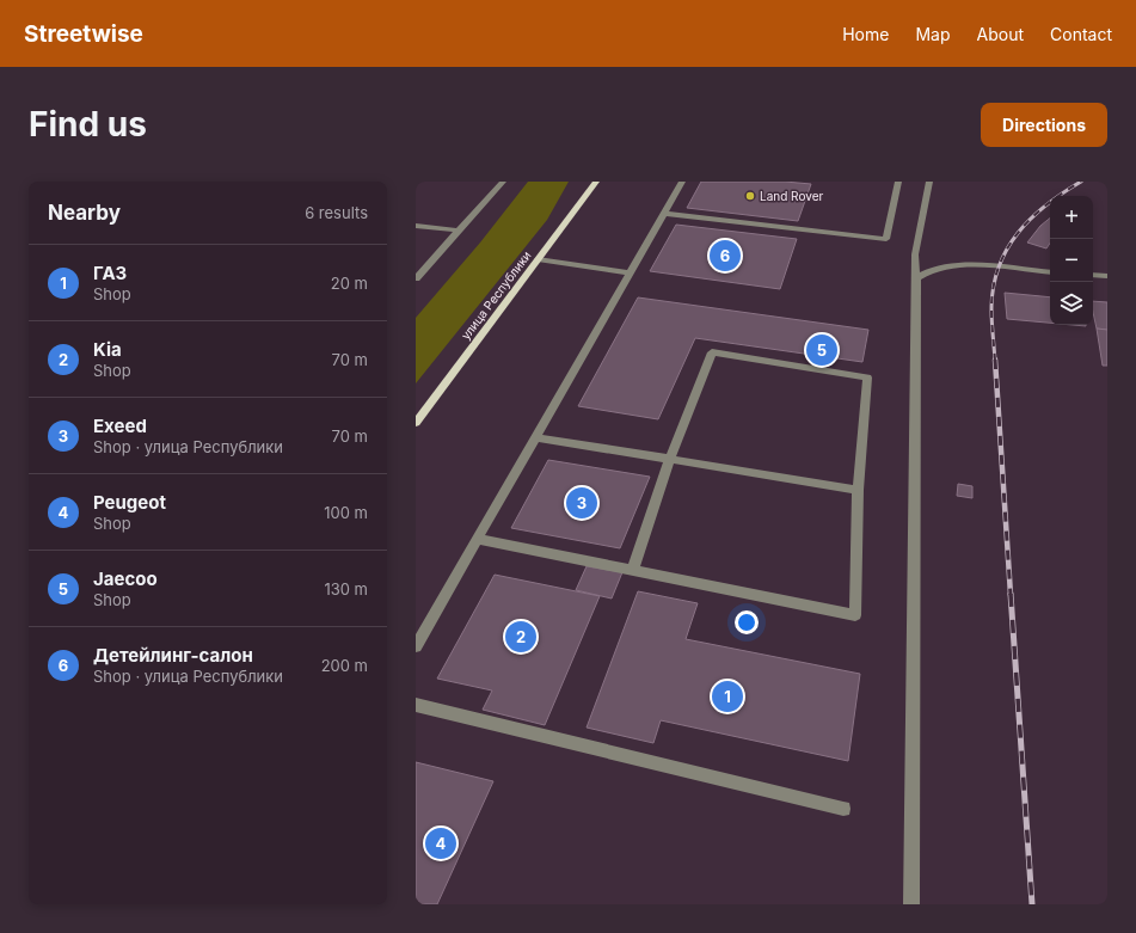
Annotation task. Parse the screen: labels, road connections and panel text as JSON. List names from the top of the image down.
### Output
{
  "streets": {
    "main road": ["улица Республики"]
  },
  "places": ["Land Rover"],
  "page": {
    "header": "Streetwise",
    "nav": [
      "Home",
      "Map",
      "About",
      "Contact"
    ],
    "buttons": "Directions",
    "title": "Find us",
    "heading": ["Nearby", "6 results"],
    "map_buttons": ["+", "−"],
    "pins": [
      "6",
      "5",
      "3",
      "2",
      "1",
      "4"
    ],
    "list": [
      {
        "mark": "1",
        "name": "ГАЗ",
        "note": "Shop",
        "value": "20 m"
      },
      {
        "mark": "2",
        "name": "Kia",
        "note": "Shop",
        "value": "70 m"
      },
      {
        "mark": "3",
        "name": "Exeed",
        "note": "Shop · улица Республики",
        "value": "70 m"
      },
      {
        "mark": "4",
        "name": "Peugeot",
        "note": "Shop",
        "value": "100 m"
      },
      {
        "mark": "5",
        "name": "Jaecoo",
        "note": "Shop",
        "value": "130 m"
      },
      {
        "mark": "6",
        "name": "Детейлинг-салон",
        "note": "Shop · улица Республики",
        "value": "200 m"
      }
    ]
  }
}
